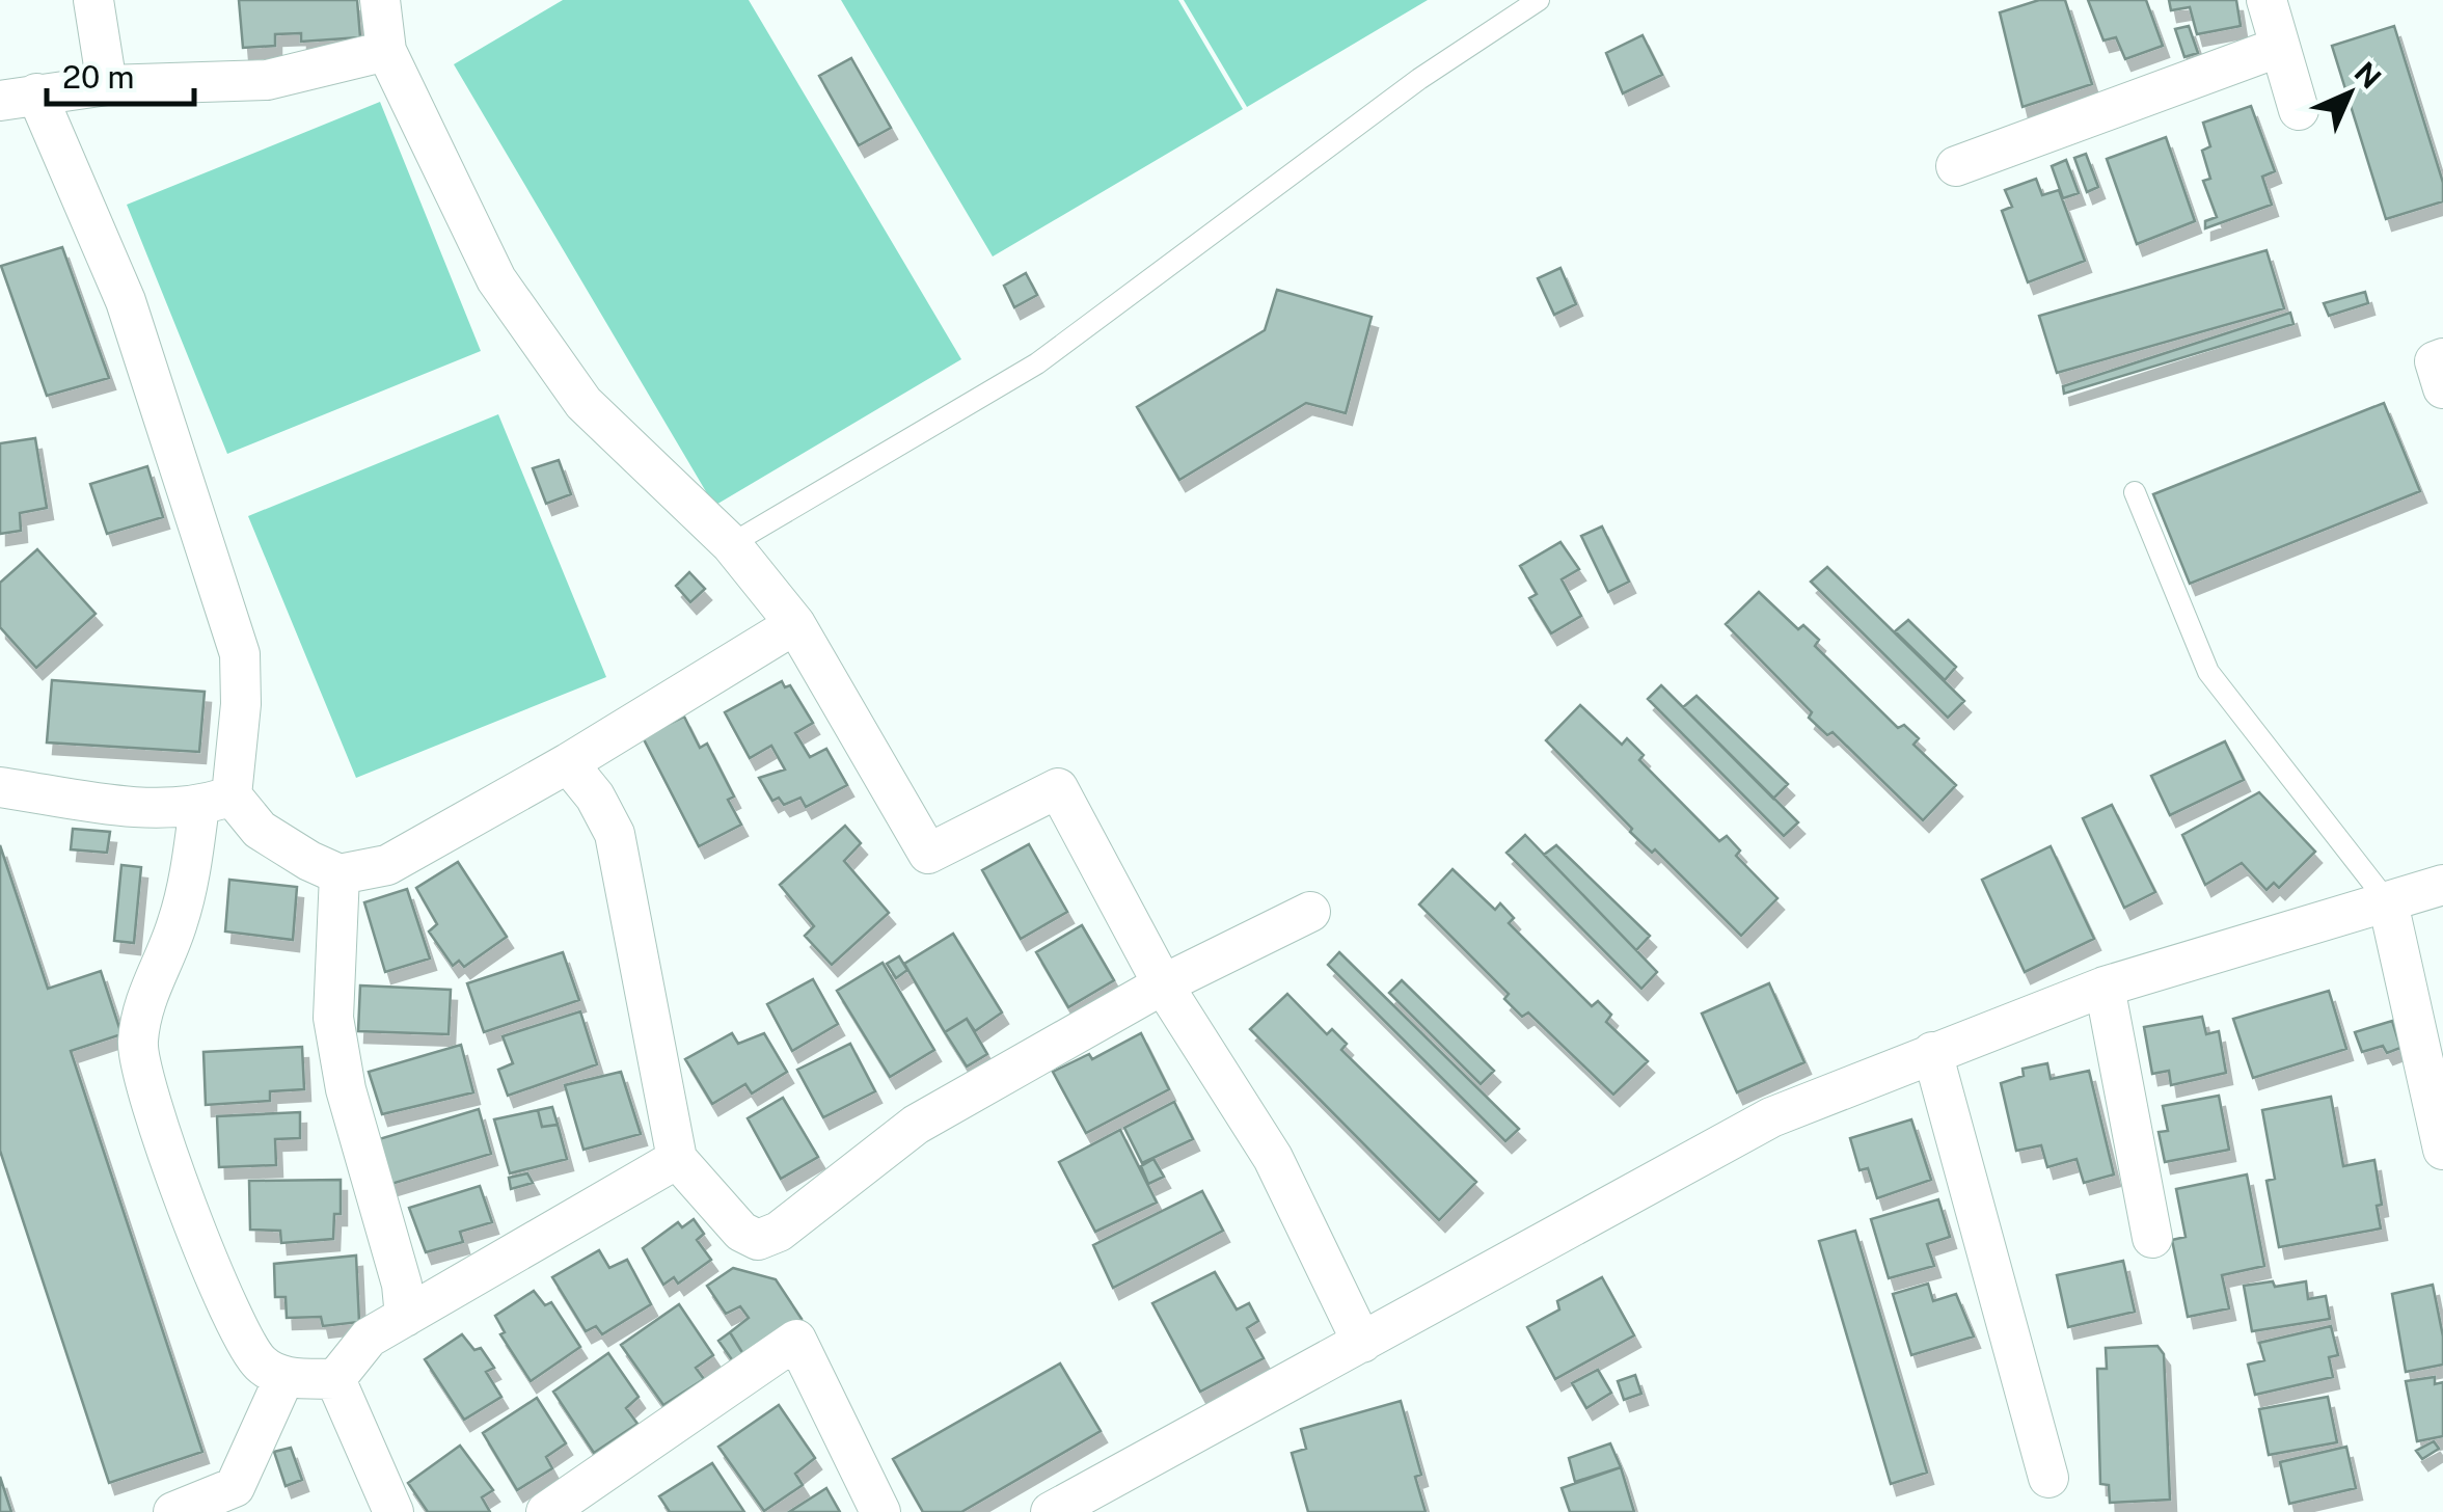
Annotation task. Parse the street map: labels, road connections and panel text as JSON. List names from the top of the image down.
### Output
{
  "scale_bar": "20 m",
  "north": "top right"
}
